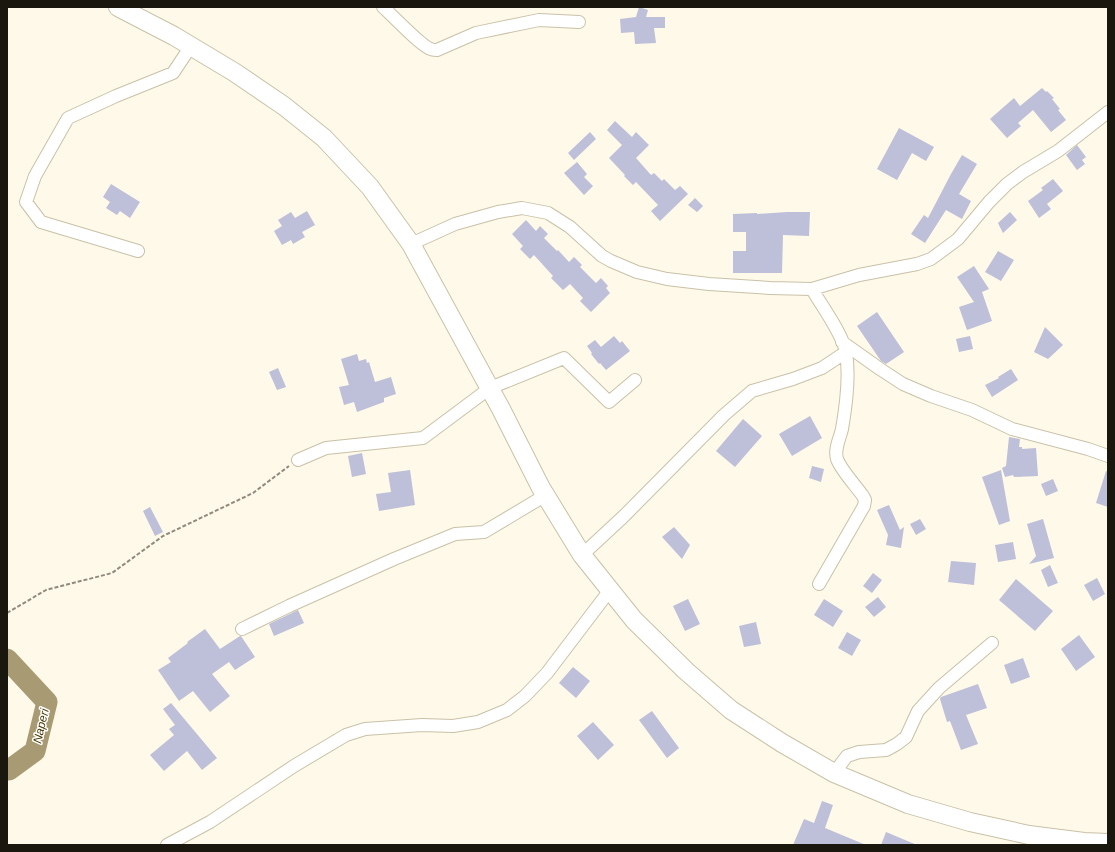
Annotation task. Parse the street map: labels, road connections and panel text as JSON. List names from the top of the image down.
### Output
{
  "water": ["Naperi"]
}
